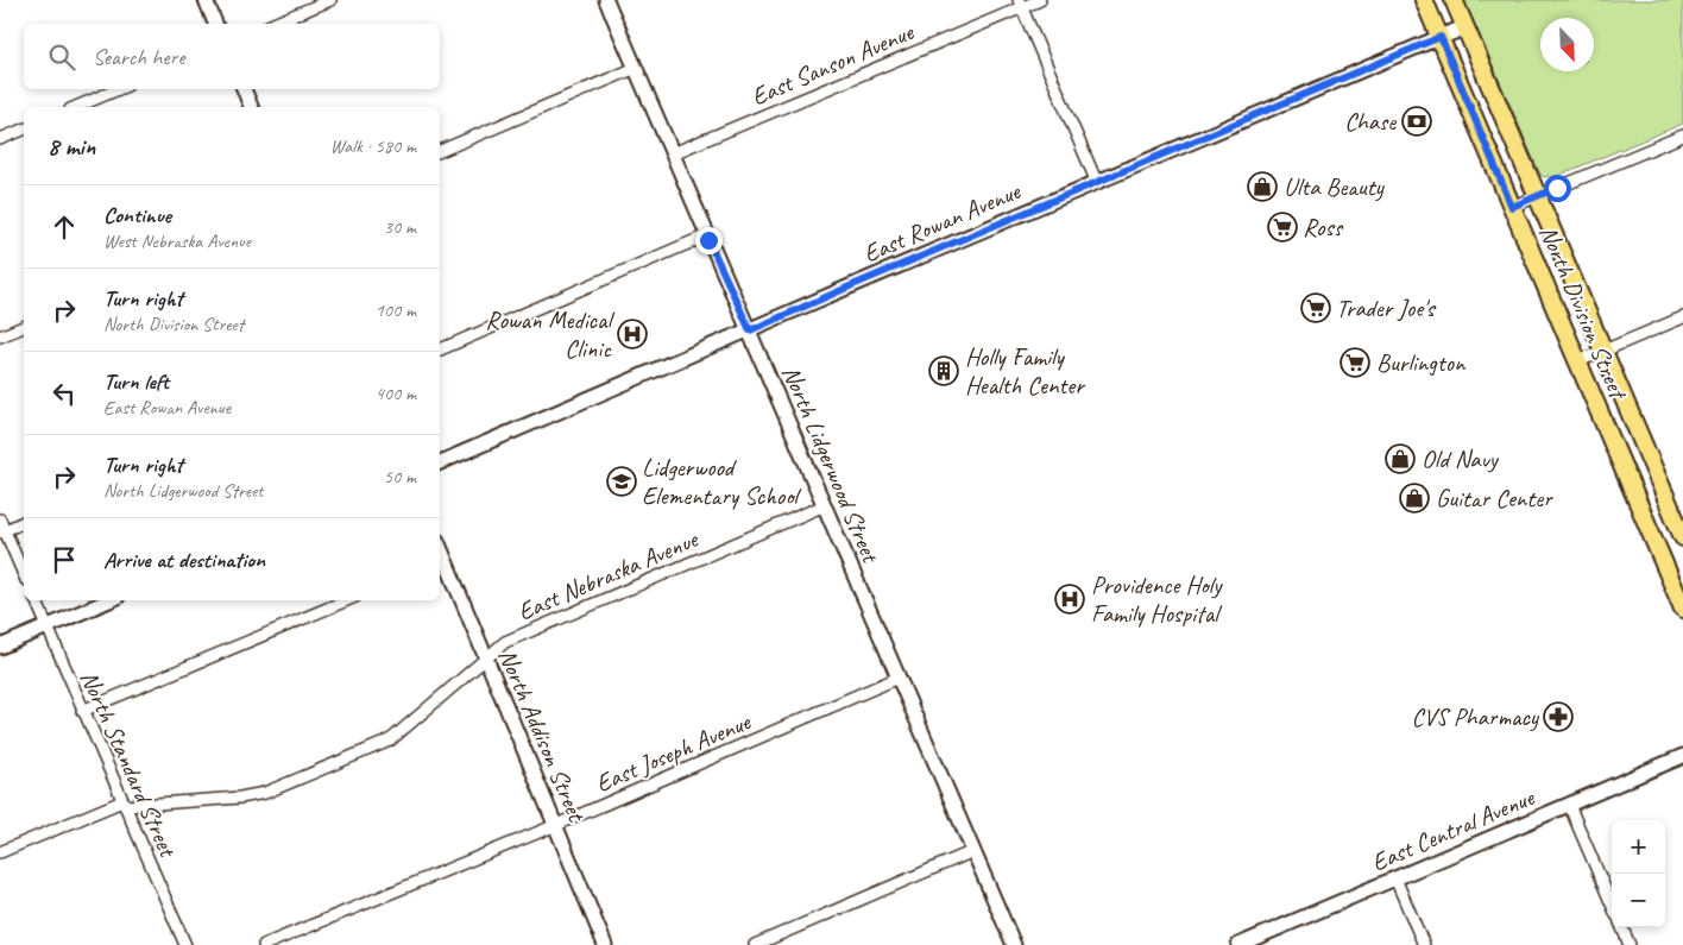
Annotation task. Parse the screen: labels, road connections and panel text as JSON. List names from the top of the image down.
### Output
{
  "streets": {
    "main road": ["East Rowan Avenue", "North Division Street"],
    "street": [
      "East Sanson Avenue",
      "North Lidgerwood Street",
      "East Nebraska Avenue",
      "North Addison Street",
      "East Joseph Avenue",
      "North Standard Street",
      "East Central Avenue"
    ]
  },
  "crossings": [
    ["East Sanson Avenue", "North Lidgerwood Street"],
    ["East Rowan Avenue", "North Division Street"],
    ["East Rowan Avenue", "North Lidgerwood Street"],
    ["North Lidgerwood Street", "East Nebraska Avenue"],
    ["North Lidgerwood Street", "East Joseph Avenue"],
    ["East Nebraska Avenue", "North Addison Street"],
    ["East Nebraska Avenue", "North Standard Street"],
    ["North Addison Street", "East Joseph Avenue"]
  ],
  "places": {
    "bank": ["Chase"],
    "shop": ["Ulta Beauty", "Old Navy", "Guitar Center"],
    "supermarket": ["Ross", "Trader Joe's", "Burlington"],
    "hospital": ["Rowan Medical Clinic", "Providence Holy Family Hospital"],
    "building": ["Holly Family Health Center"],
    "school or university": ["Lidgerwood Elementary School"],
    "pharmacy": ["CVS Pharmacy"]
  },
  "north": "bottom right",
  "page": {
    "search": "Search here",
    "heading": ["8 min", "Walk · 580 m"],
    "list": [
      ["Continue", "West Nebraska Avenue", "30 m"],
      ["Turn right", "North Division Street", "100 m"],
      ["Turn left", "East Rowan Avenue", "400 m"],
      ["Turn right", "North Lidgerwood Street", "50 m"],
      "Arrive at destination"
    ],
    "map_buttons": ["+", "−"]
  }
}
